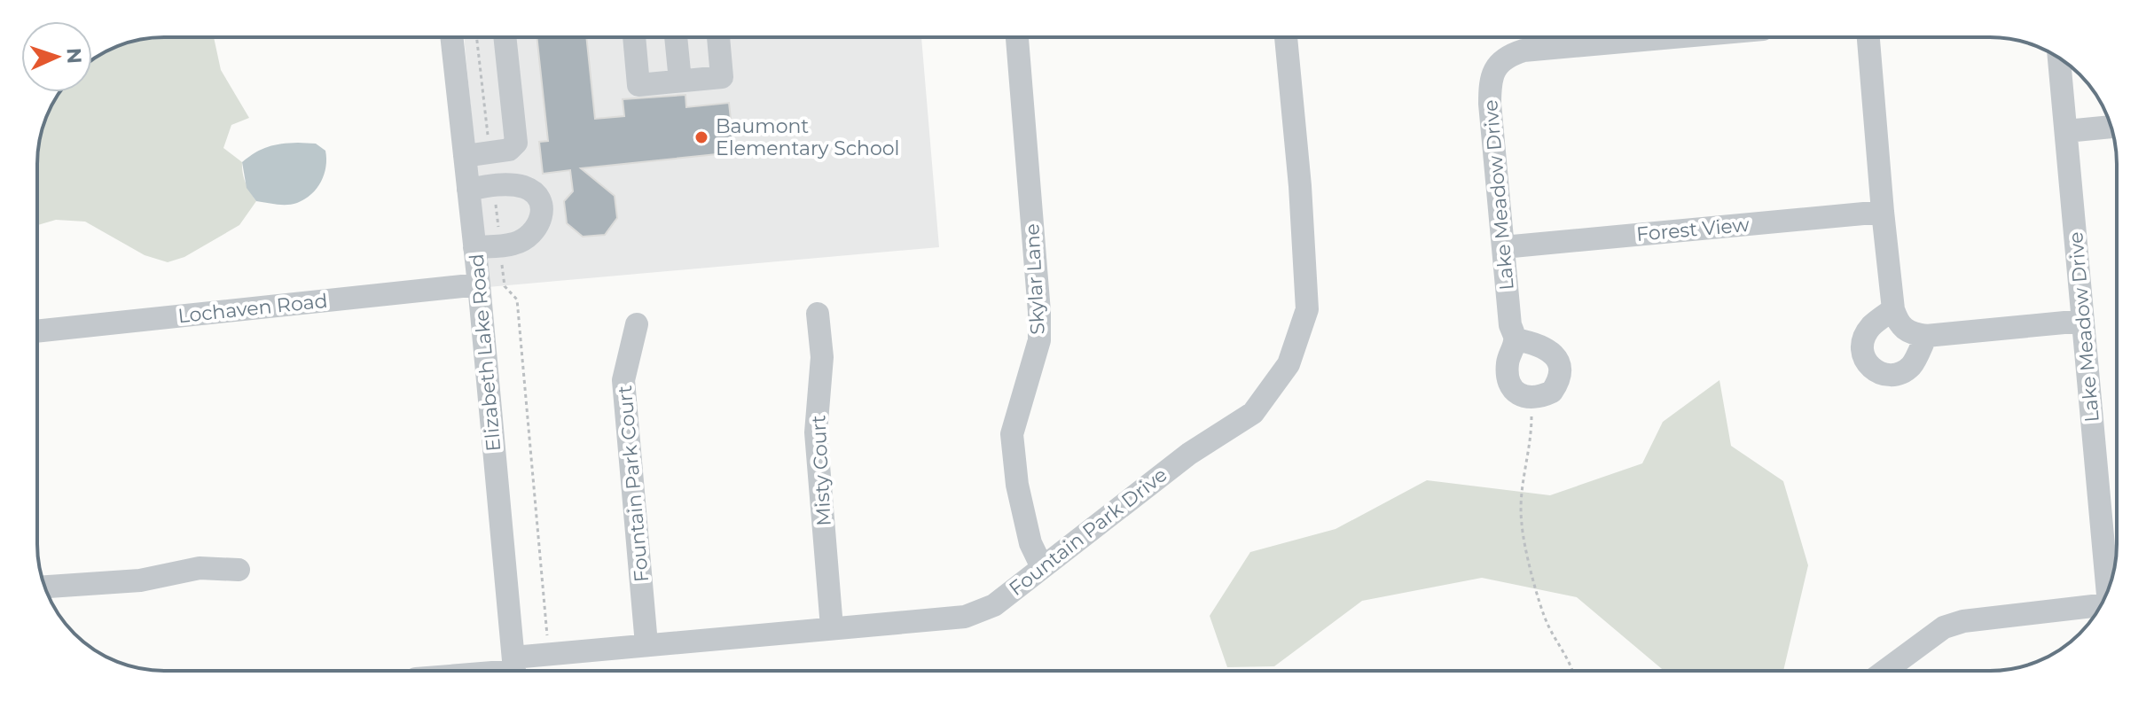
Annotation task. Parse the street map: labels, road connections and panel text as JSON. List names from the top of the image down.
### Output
{
  "streets": {
    "street": [
      "Lake Meadow Drive",
      "Forest View",
      "Skylar Lane",
      "Lochaven Road",
      "Elizabeth Lake Road",
      "Misty Court",
      "Fountain Park Court",
      "Fountain Park Drive"
    ]
  },
  "crossings": [
    ["Lake Meadow Drive", "Forest View"],
    ["Skylar Lane", "Fountain Park Drive"],
    ["Lochaven Road", "Elizabeth Lake Road"],
    ["Elizabeth Lake Road", "Fountain Park Drive"],
    ["Misty Court", "Fountain Park Drive"],
    ["Fountain Park Court", "Fountain Park Drive"]
  ],
  "places": ["Baumont Elementary School"],
  "north": "right"
}
